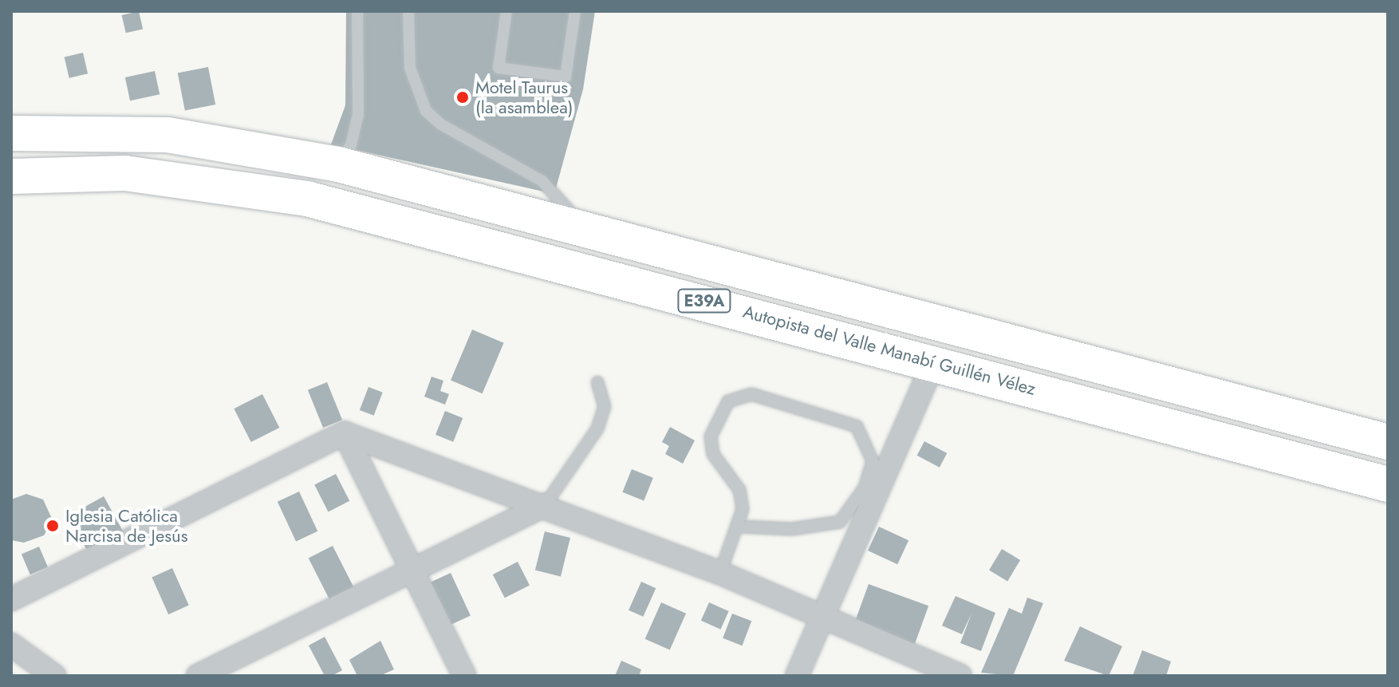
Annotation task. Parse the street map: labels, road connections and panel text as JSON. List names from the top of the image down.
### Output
{
  "streets": {
    "main road": ["E39A", "Autopista del Valle Manabí Guillén Vélez"]
  },
  "places": ["Motel Taurus (la asamblea)", "Iglesia Católica Narcisa de Jesús"]
}
